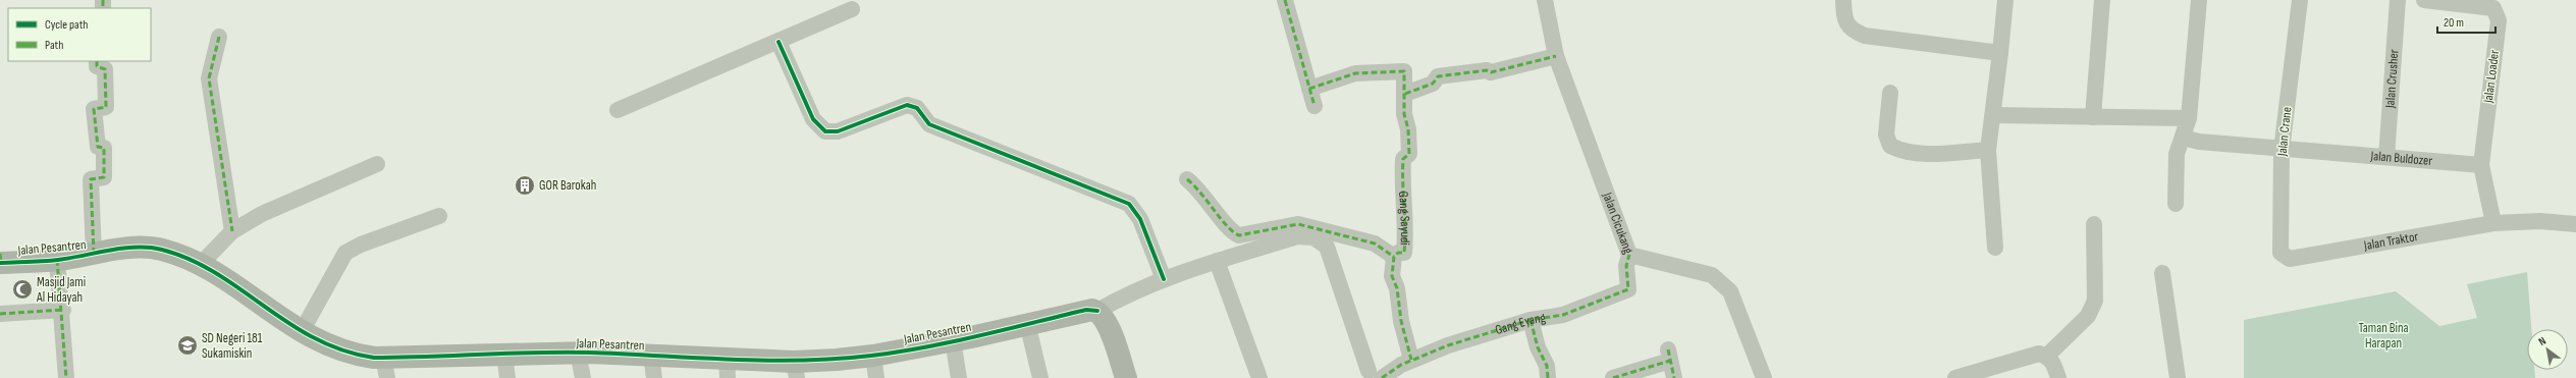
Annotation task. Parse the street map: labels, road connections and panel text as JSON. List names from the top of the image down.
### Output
{
  "streets": {
    "street": [
      "Jalan Loader",
      "Jalan Crusher",
      "Jalan Crane",
      "Jalan Buldozer",
      "Gang Sayudi",
      "Jalan Cicukang",
      "Jalan Traktor",
      "Jalan Pesantren",
      "Gang Eyang"
    ]
  },
  "crossings": [
    ["Jalan Loader", "Jalan Buldozer"],
    ["Jalan Crusher", "Jalan Buldozer"],
    ["Jalan Crane", "Jalan Buldozer"],
    ["Jalan Crane", "Jalan Traktor"],
    ["Gang Sayudi", "Gang Eyang"],
    ["Jalan Cicukang", "Gang Eyang"]
  ],
  "parks": ["Taman Bina Harapan"],
  "places": {
    "building": ["GOR Barokah"],
    "mosque": ["Masjid Jami Al Hidayah"],
    "school or university": ["SD Negeri 181 Sukamiskin"]
  },
  "legend": ["Cycle path", "Path"],
  "scale_bar": "20 m",
  "north": "top left"
}
